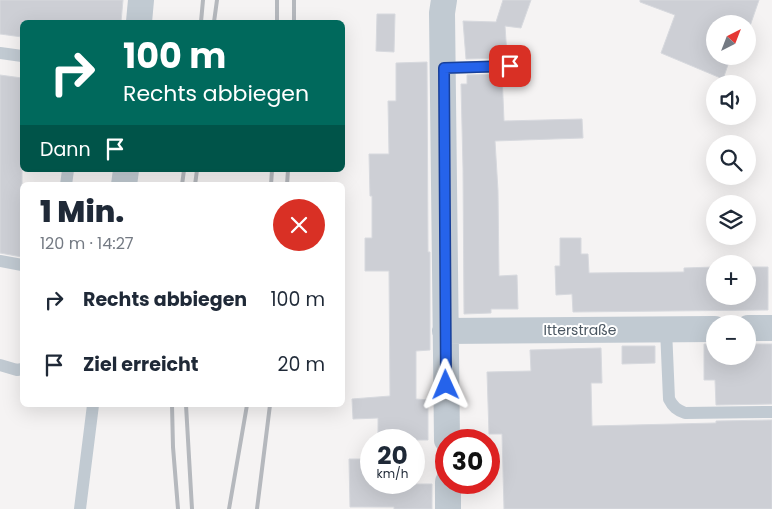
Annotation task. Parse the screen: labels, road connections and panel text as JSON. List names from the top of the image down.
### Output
{
  "streets": {
    "street": ["Itterstraße"]
  },
  "north": "top right",
  "page": {
    "map_buttons": ["+", "−"],
    "turn": ["100 m", "Rechts abbiegen"],
    "then": "Dann",
    "heading": ["1 Min.", "120 m · 14:27"],
    "list": [
      {
        "name": "Rechts abbiegen",
        "value": "100 m"
      },
      {
        "name": "Ziel erreicht",
        "value": "20 m"
      }
    ],
    "speed": "20 km/h",
    "limit": "30"
  }
}
